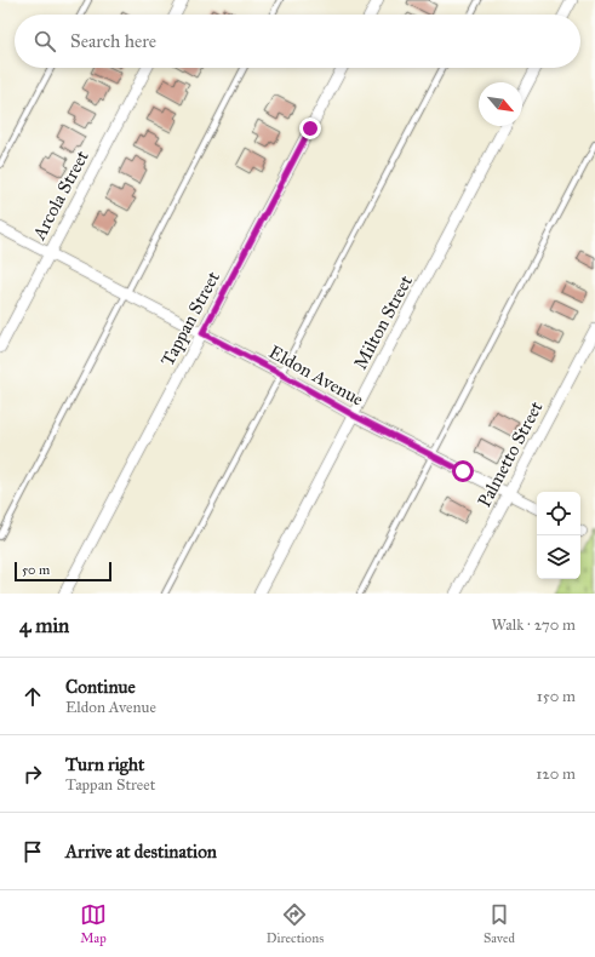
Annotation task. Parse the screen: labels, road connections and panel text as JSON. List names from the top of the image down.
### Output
{
  "streets": {
    "street": [
      "Arcola Street",
      "Tappan Street",
      "Milton Street",
      "Eldon Avenue",
      "Palmetto Street"
    ]
  },
  "crossings": [
    ["Arcola Street", "Eldon Avenue"],
    ["Tappan Street", "Eldon Avenue"],
    ["Milton Street", "Eldon Avenue"],
    ["Eldon Avenue", "Palmetto Street"]
  ],
  "scale_bar": "50 m",
  "north": "bottom right",
  "page": {
    "search": "Search here",
    "scale": "50 m",
    "heading": ["4 min", "Walk · 270 m"],
    "list": [
      ["Continue", "Eldon Avenue", "150 m"],
      ["Turn right", "Tappan Street", "120 m"],
      "Arrive at destination"
    ],
    "nav": ["Map", "Directions", "Saved"]
  }
}
